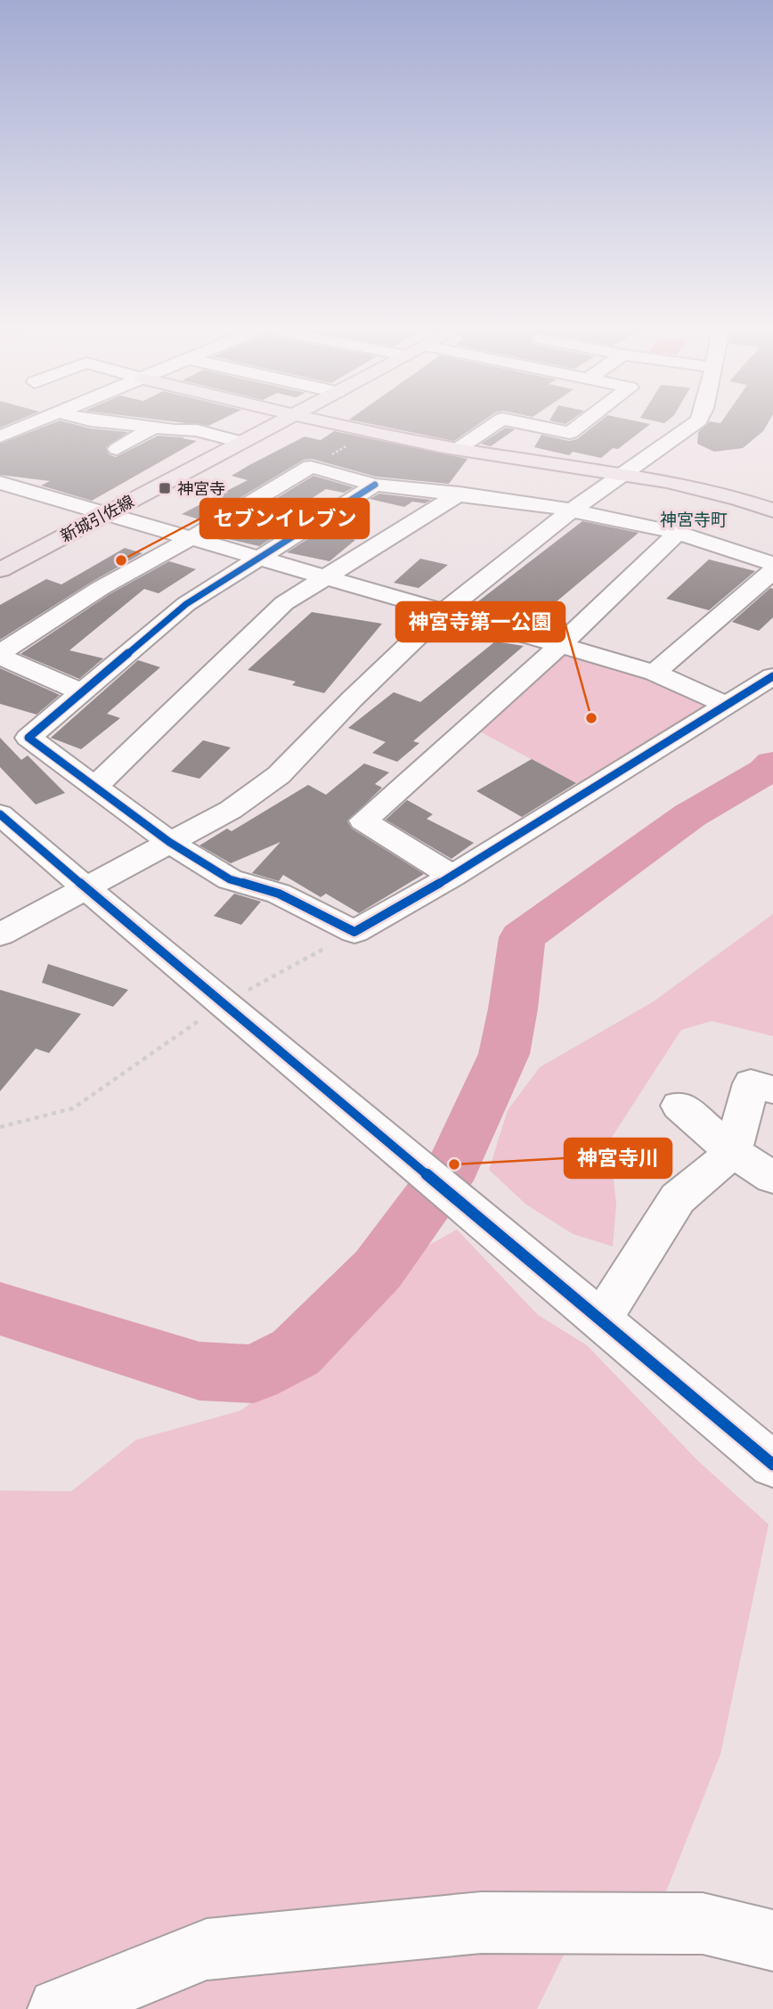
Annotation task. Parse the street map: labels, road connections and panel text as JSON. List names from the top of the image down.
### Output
{
  "streets": {
    "main road": ["新城引佐線"]
  },
  "districts": ["神宮寺町"],
  "places": {
    "transit": ["神宮寺"],
    "other": ["セブンイレブン", "神宮寺第一公園", "神宮寺川"]
  }
}
